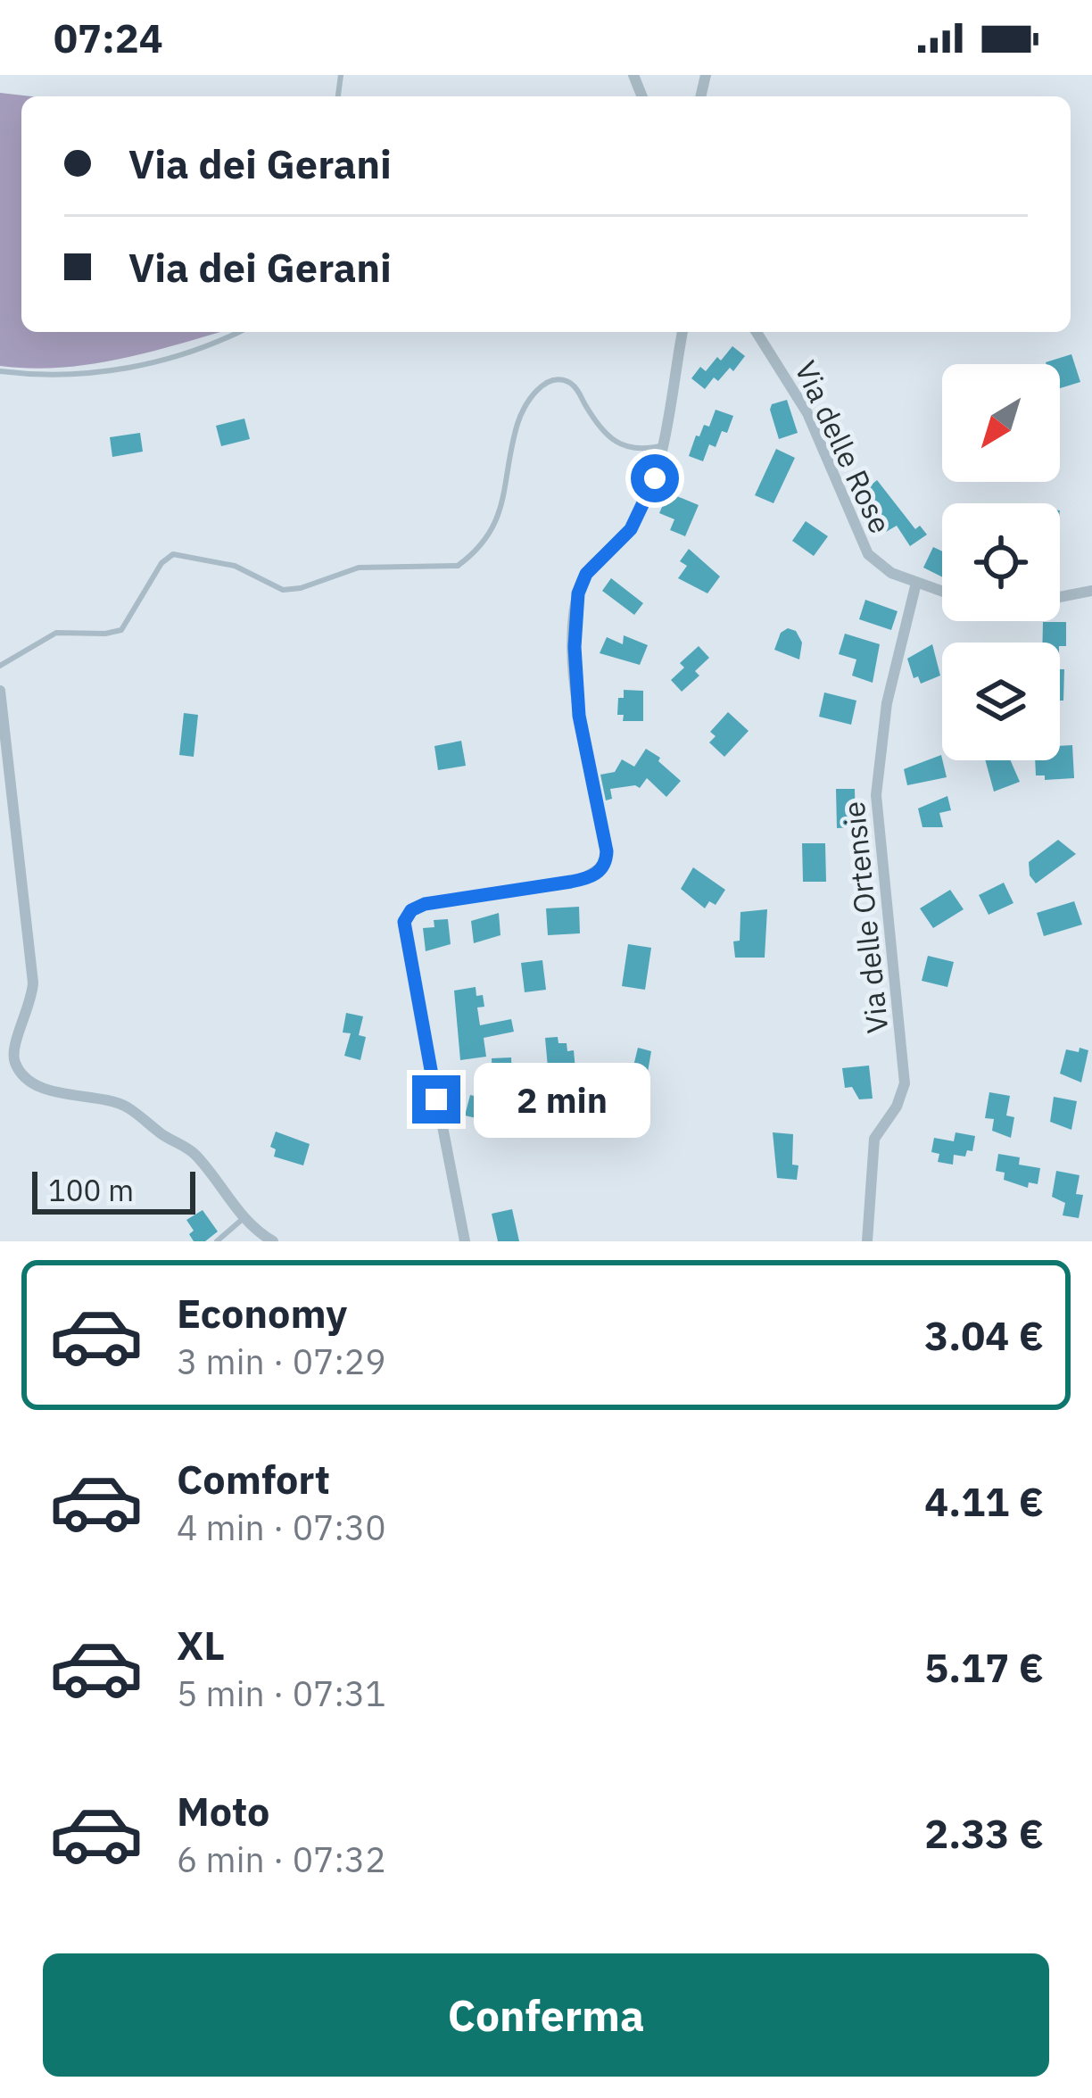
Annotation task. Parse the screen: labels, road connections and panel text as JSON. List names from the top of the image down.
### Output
{
  "streets": {
    "street": ["Via delle Rose", "Via delle Ortensie"]
  },
  "crossings": [
    ["Via delle Rose", "Via delle Ortensie"]
  ],
  "scale_bar": "100 m",
  "north": "bottom left",
  "page": {
    "status": "07:24",
    "banner": ["Via dei Gerani", "Via dei Gerani"],
    "bubble": "2 min",
    "scale": "100 m",
    "list": [
      {
        "name": "Economy",
        "note": "3 min · 07:29",
        "value": "3.04 €"
      },
      {
        "name": "Comfort",
        "note": "4 min · 07:30",
        "value": "4.11 €"
      },
      {
        "name": "XL",
        "note": "5 min · 07:31",
        "value": "5.17 €"
      },
      {
        "name": "Moto",
        "note": "6 min · 07:32",
        "value": "2.33 €"
      }
    ],
    "buttons": "Conferma"
  }
}
